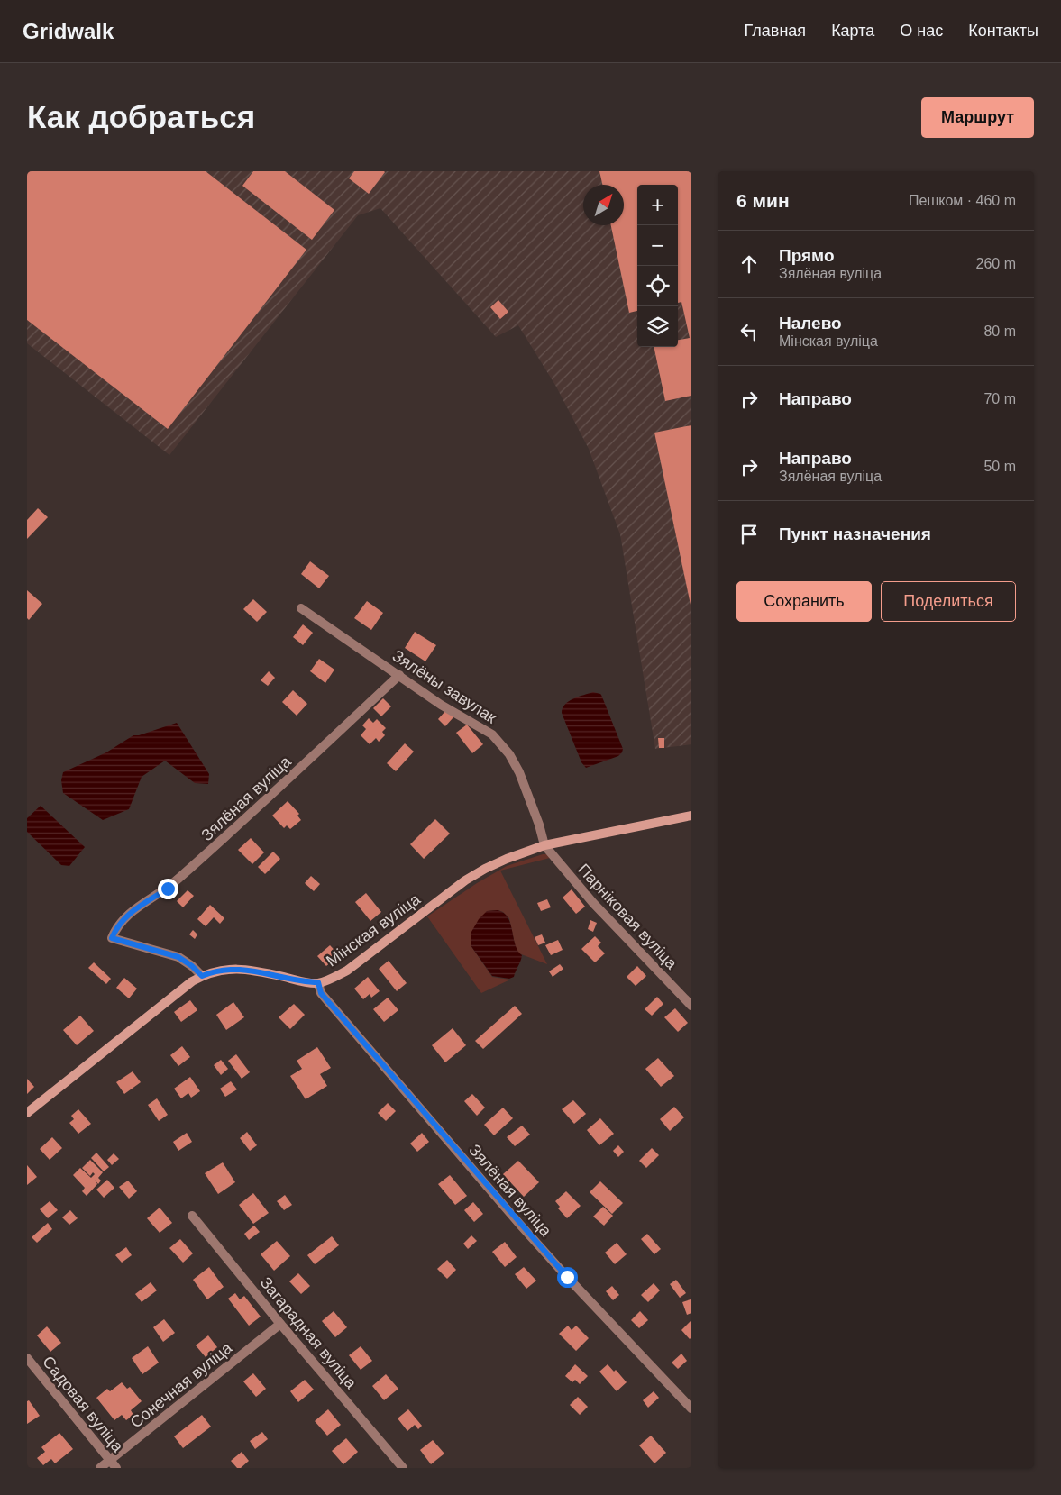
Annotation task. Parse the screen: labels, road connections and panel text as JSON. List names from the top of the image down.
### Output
{
  "streets": {
    "street": [
      "Зялёны завулак",
      "Зялёная вуліца",
      "Парніковая вуліца",
      "Мінская вуліца",
      "Загарадная вуліца",
      "Сонечная вуліца",
      "Садовая вуліца"
    ]
  },
  "crossings": [
    ["Зялёны завулак", "Зялёная вуліца"],
    ["Зялёны завулак", "Парніковая вуліца"],
    ["Зялёны завулак", "Мінская вуліца"],
    ["Зялёная вуліца", "Мінская вуліца"],
    ["Парніковая вуліца", "Мінская вуліца"],
    ["Загарадная вуліца", "Сонечная вуліца"],
    ["Сонечная вуліца", "Садовая вуліца"]
  ],
  "north": "top right",
  "page": {
    "header": "Gridwalk",
    "nav": [
      "Главная",
      "Карта",
      "О нас",
      "Контакты"
    ],
    "buttons": [
      "Маршрут",
      ["Сохранить", "Поделиться"]
    ],
    "title": "Как добраться",
    "heading": ["6 мин", "Пешком · 460 m"],
    "map_buttons": ["+", "−"],
    "list": [
      ["Прямо", "Зялёная вуліца", "260 m"],
      ["Налево", "Мінская вуліца", "80 m"],
      ["Направо", "70 m"],
      ["Направо", "Зялёная вуліца", "50 m"],
      "Пункт назначения"
    ]
  }
}
